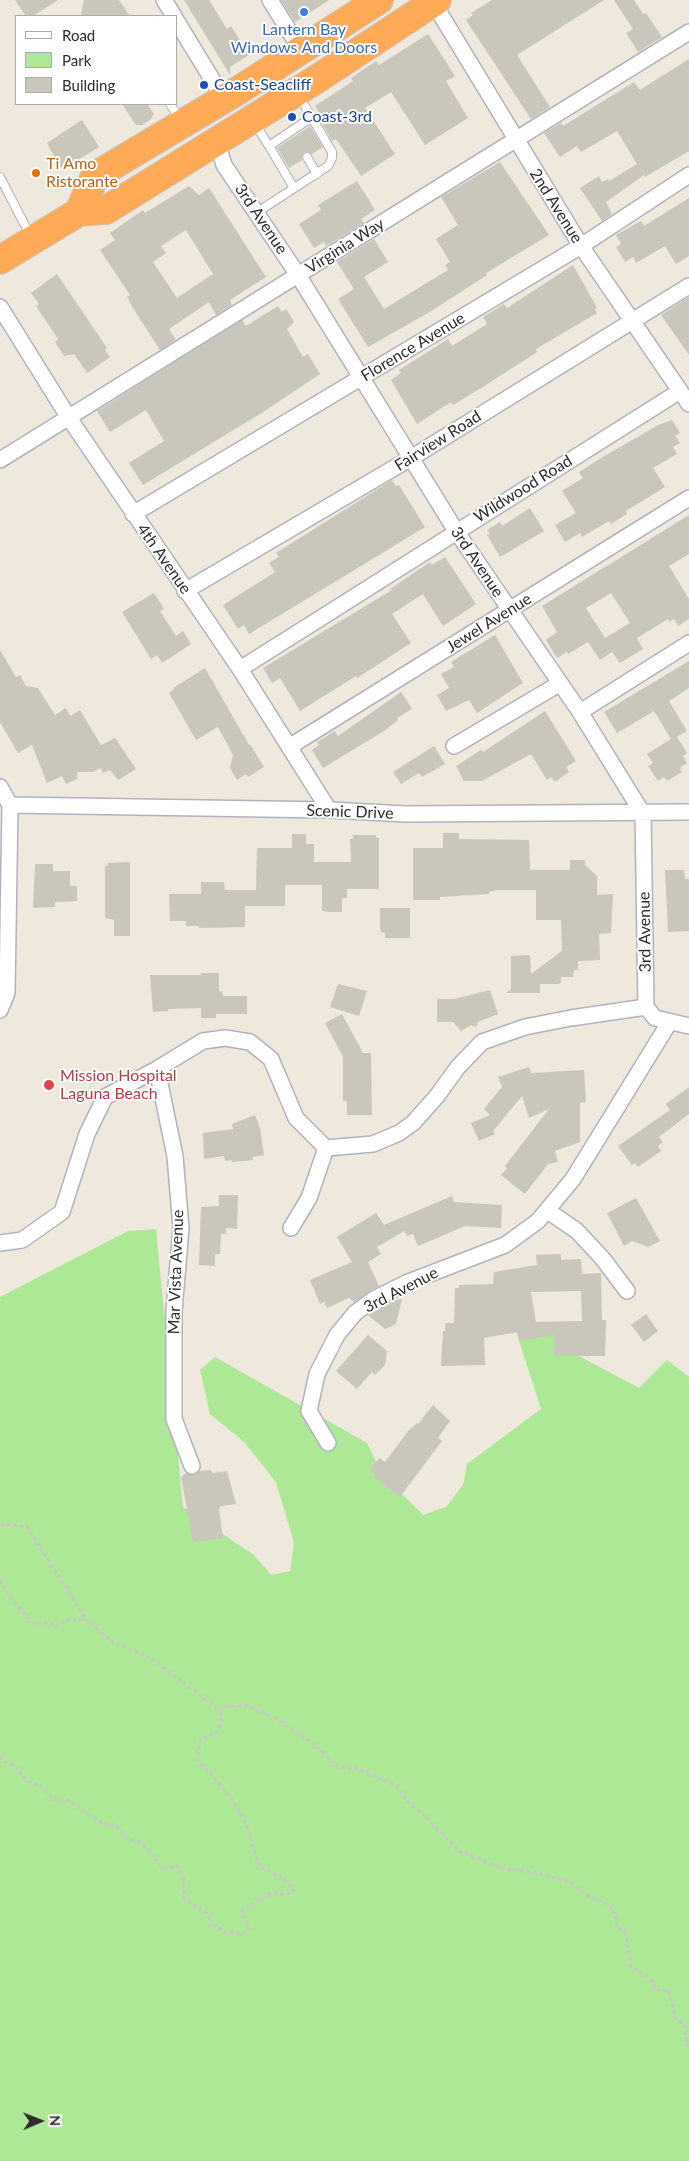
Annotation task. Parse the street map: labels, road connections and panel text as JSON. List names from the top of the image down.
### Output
{
  "streets": {
    "street": [
      "2nd Avenue",
      "3rd Avenue",
      "Virginia Way",
      "Florence Avenue",
      "Fairview Road",
      "Wildwood Road",
      "4th Avenue",
      "Jewel Avenue",
      "Scenic Drive",
      "Mar Vista Avenue"
    ]
  },
  "crossings": [
    ["2nd Avenue", "Virginia Way"],
    ["2nd Avenue", "Florence Avenue"],
    ["2nd Avenue", "Fairview Road"],
    ["2nd Avenue", "Wildwood Road"],
    ["3rd Avenue", "Virginia Way"],
    ["3rd Avenue", "Florence Avenue"],
    ["3rd Avenue", "Fairview Road"],
    ["3rd Avenue", "Wildwood Road"],
    ["3rd Avenue", "Jewel Avenue"],
    ["3rd Avenue", "Scenic Drive"],
    ["Virginia Way", "4th Avenue"],
    ["Florence Avenue", "4th Avenue"],
    ["Fairview Road", "4th Avenue"],
    ["Wildwood Road", "4th Avenue"],
    ["4th Avenue", "Jewel Avenue"],
    ["4th Avenue", "Scenic Drive"]
  ],
  "places": [
    "Lantern Bay Windows And Doors",
    "Coast-Seacliff",
    "Coast-3rd",
    "Ti Amo Ristorante",
    "Mission Hospital Laguna Beach"
  ],
  "legend": ["Road", "Park", "Building"],
  "north": "right"
}
